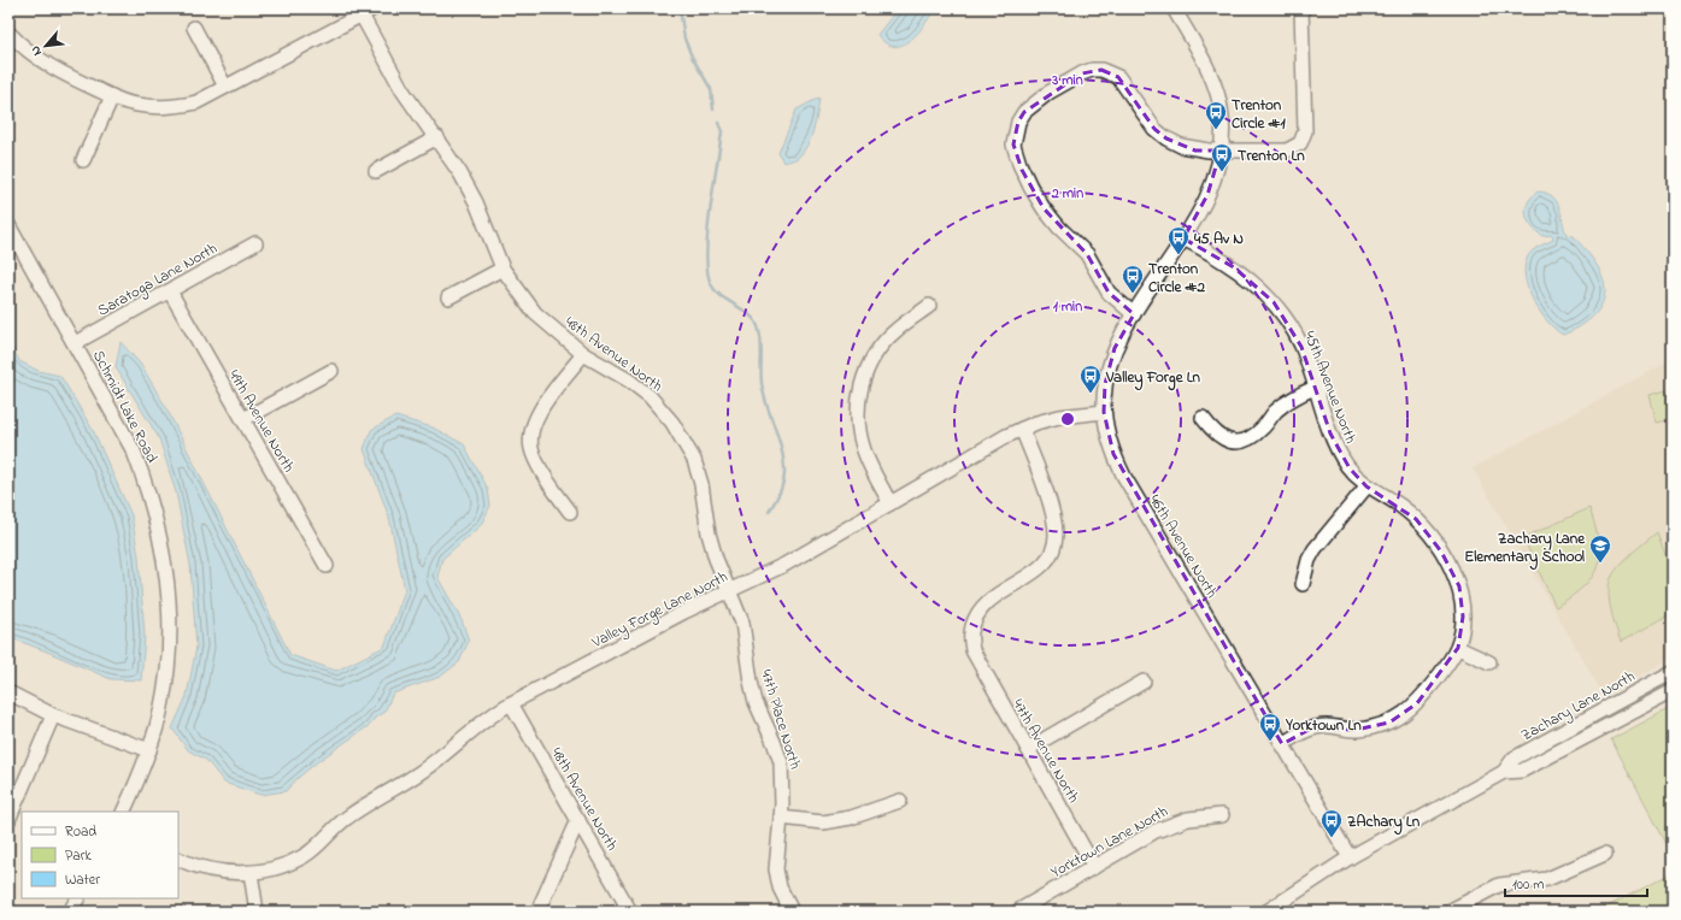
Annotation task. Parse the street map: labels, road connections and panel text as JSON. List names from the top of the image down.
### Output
{
  "streets": {
    "street": [
      "Saratoga Lane North",
      "48th Avenue North",
      "45th Avenue North",
      "Schmidt Lake Road",
      "49th Avenue North",
      "46th Avenue North",
      "Valley Forge Lane North",
      "Zachary Lane North",
      "47th Place North",
      "47th Avenue North",
      "Yorktown Lane North"
    ]
  },
  "crossings": [
    ["Saratoga Lane North", "Schmidt Lake Road"],
    ["Saratoga Lane North", "49th Avenue North"],
    ["48th Avenue North", "Valley Forge Lane North"],
    ["48th Avenue North", "47th Place North"],
    ["45th Avenue North", "46th Avenue North"],
    ["46th Avenue North", "Valley Forge Lane North"],
    ["46th Avenue North", "Zachary Lane North"],
    ["Valley Forge Lane North", "47th Place North"],
    ["Valley Forge Lane North", "47th Avenue North"],
    ["47th Avenue North", "Yorktown Lane North"]
  ],
  "places": {
    "bus stop": [
      "Trenton Circle #1",
      "Trenton Ln",
      "45 Av N",
      "Trenton Circle #2",
      "Valley Forge Ln",
      "Yorktown Ln",
      "ZAchary Ln"
    ],
    "school or university": ["Zachary Lane Elementary School"]
  },
  "legend": ["Road", "Park", "Water"],
  "scale_bar": "100 m",
  "north": "bottom left",
  "rings": ["3 min", "2 min", "1 min"]
}
